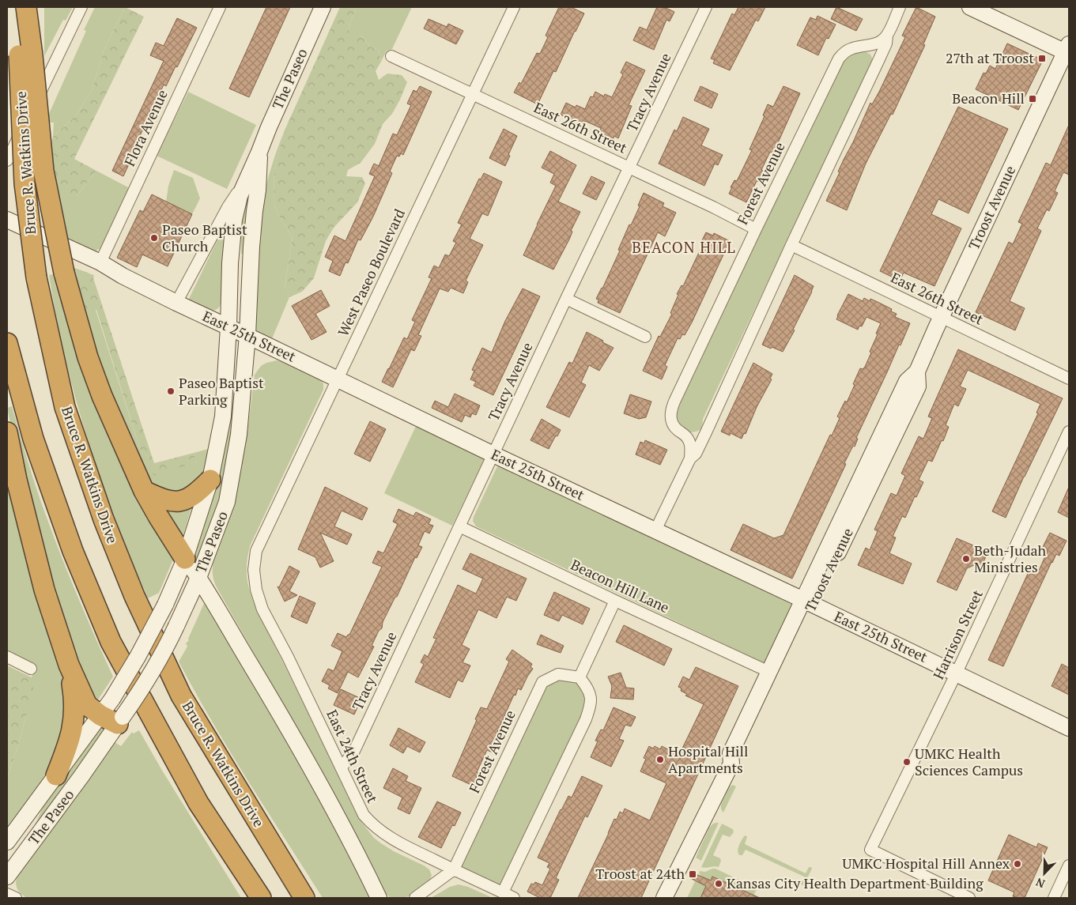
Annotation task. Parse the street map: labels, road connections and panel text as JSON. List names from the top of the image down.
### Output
{
  "streets": {
    "highway": ["Bruce R. Watkins Drive"],
    "main road": ["The Paseo", "Troost Avenue", "East 25th Street"],
    "street": [
      "Tracy Avenue",
      "Flora Avenue",
      "East 26th Street",
      "Forest Avenue",
      "West Paseo Boulevard",
      "Beacon Hill Lane",
      "Harrison Street",
      "East 24th Street"
    ]
  },
  "crossings": [
    ["The Paseo", "East 25th Street"],
    ["Tracy Avenue", "East 26th Street"],
    ["Tracy Avenue", "East 25th Street"],
    ["Tracy Avenue", "Beacon Hill Lane"],
    ["Tracy Avenue", "East 24th Street"],
    ["Flora Avenue", "East 25th Street"],
    ["East 26th Street", "Forest Avenue"],
    ["East 26th Street", "Troost Avenue"],
    ["East 26th Street", "West Paseo Boulevard"],
    ["Forest Avenue", "East 24th Street"],
    ["Troost Avenue", "East 25th Street"],
    ["Troost Avenue", "Beacon Hill Lane"],
    ["West Paseo Boulevard", "East 25th Street"],
    ["West Paseo Boulevard", "East 24th Street"],
    ["East 25th Street", "Harrison Street"]
  ],
  "districts": ["BEACON HILL"],
  "places": {
    "transit": ["27th at Troost", "Beacon Hill", "Troost at 24th"],
    "other": [
      "Paseo Baptist Church",
      "Paseo Baptist Parking",
      "Beth-Judah Ministries",
      "Hospital Hill Apartments",
      "UMKC Health Sciences Campus",
      "UMKC Hospital Hill Annex",
      "Kansas City Health Department Building"
    ]
  },
  "north": "bottom left"
}
